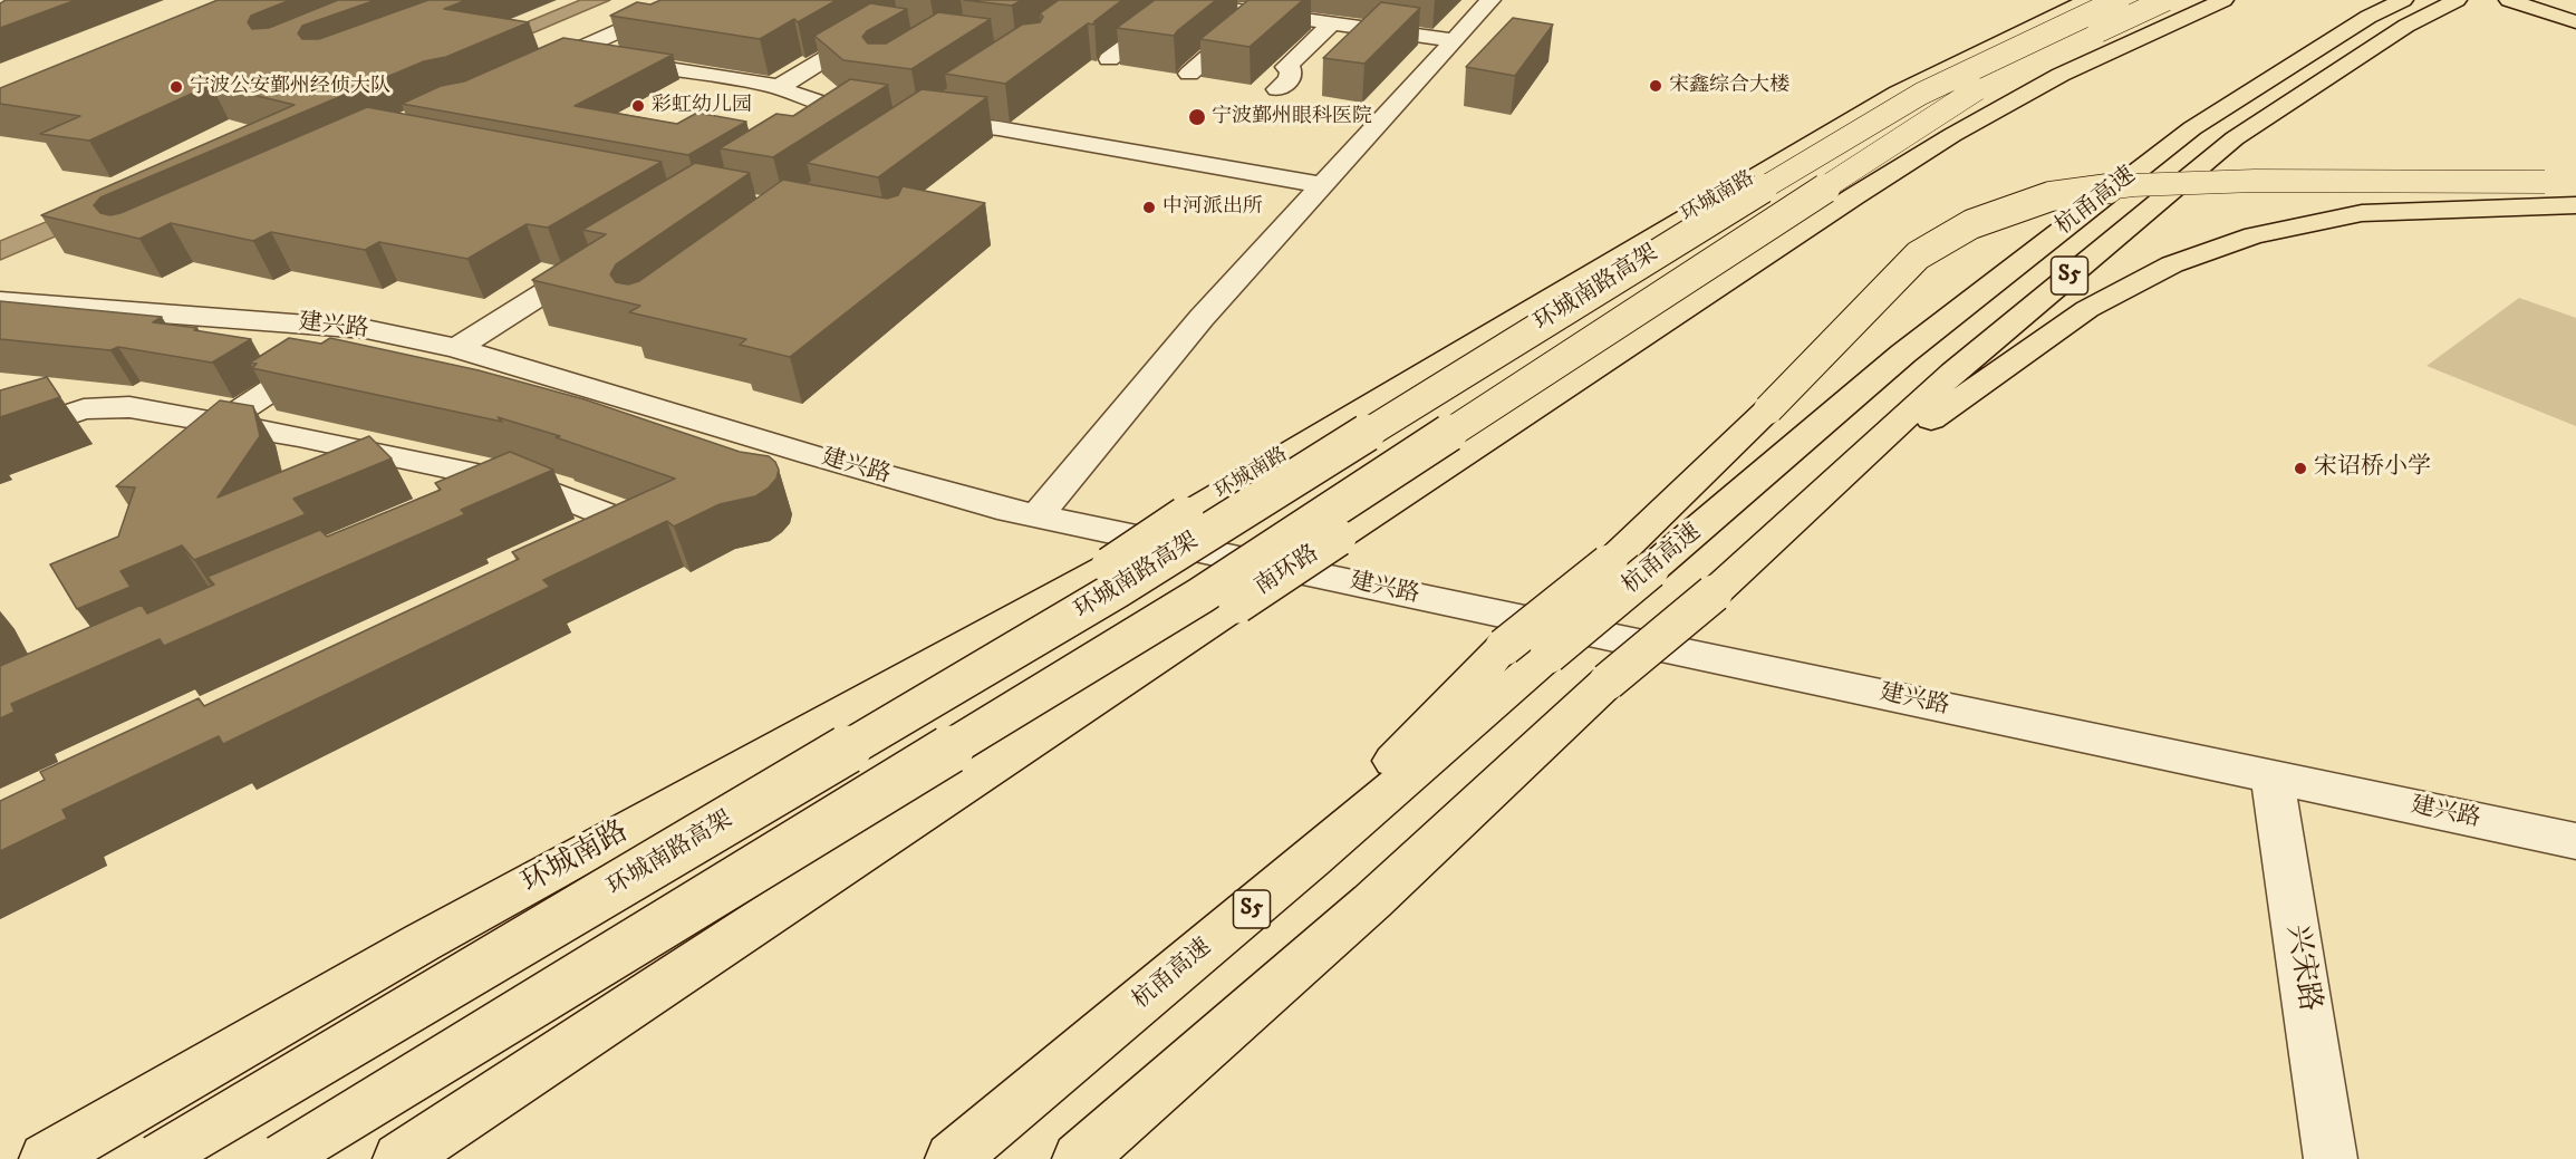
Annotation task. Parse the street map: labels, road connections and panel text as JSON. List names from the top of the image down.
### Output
{
  "streets": {
    "main road": [
      "环城南路",
      "杭甬高速",
      "S5",
      "环城南路高架",
      "南环路"
    ],
    "street": ["建兴路", "兴宋路"]
  },
  "crossings": [
    ["建兴路", "兴宋路"]
  ],
  "places": [
    "宋鑫综合大楼",
    "宁波公安鄞州经侦大队",
    "彩虹幼儿园",
    "宁波鄞州眼科医院",
    "中河派出所",
    "宋诏桥小学"
  ]
}
